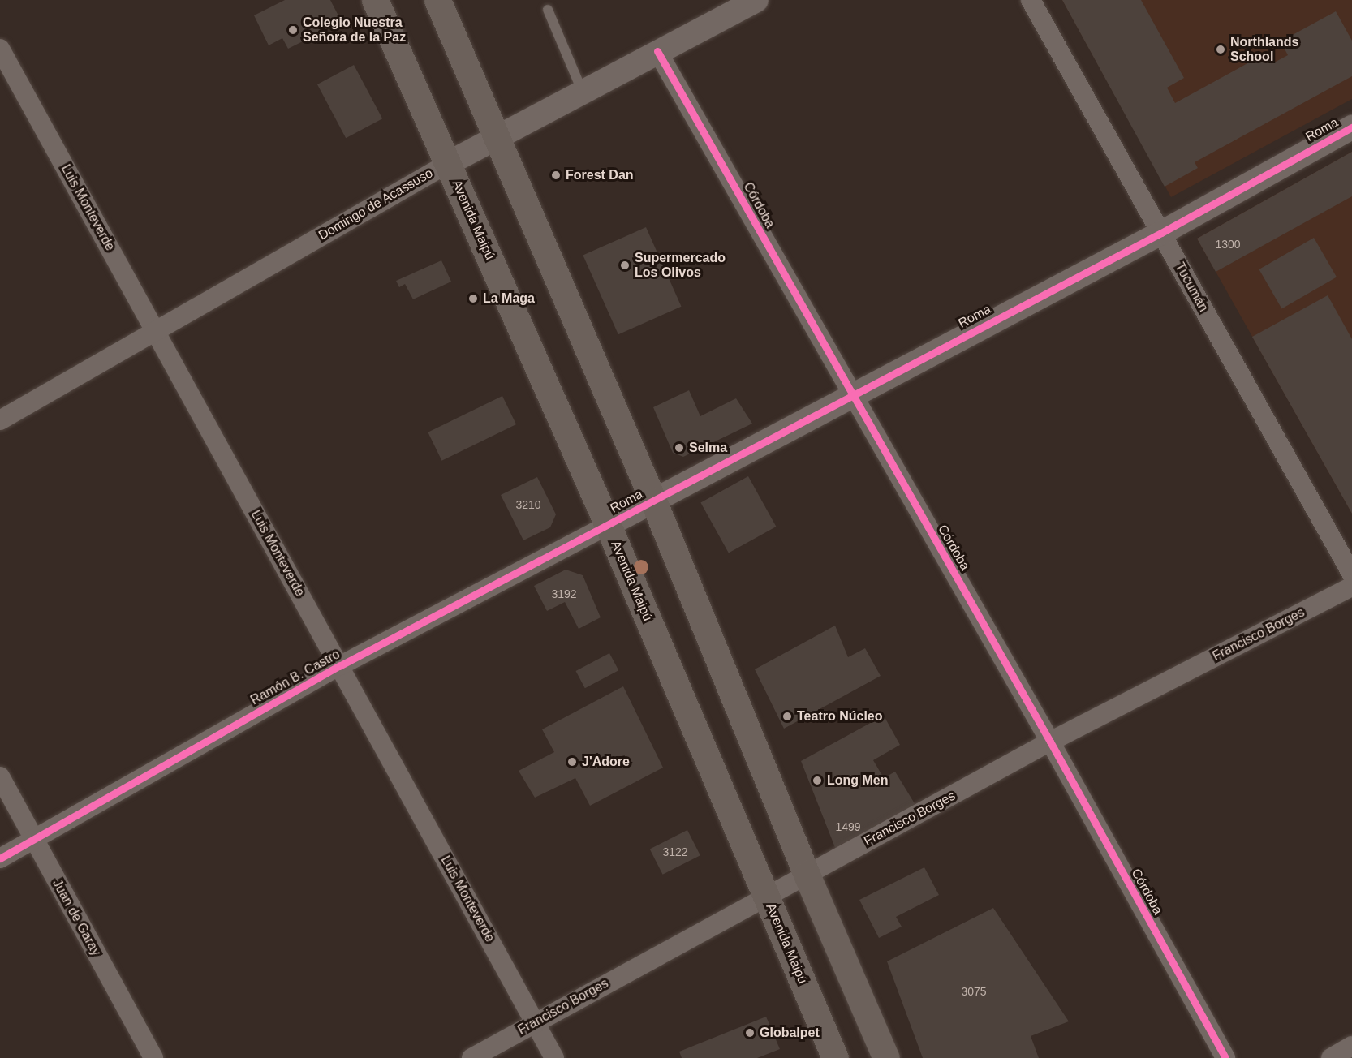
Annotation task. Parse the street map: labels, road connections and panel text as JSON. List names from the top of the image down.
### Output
{
  "streets": {
    "main road": ["Avenida Maipú"],
    "street": [
      "Roma",
      "Domingo de Acassuso",
      "Córdoba",
      "Luis Monteverde",
      "Tucumán",
      "Francisco Borges",
      "Ramón B. Castro",
      "Juan de Garay"
    ]
  },
  "crossings": [
    ["Roma", "Córdoba"],
    ["Roma", "Avenida Maipú"],
    ["Roma", "Tucumán"],
    ["Roma", "Ramón B. Castro"],
    ["Domingo de Acassuso", "Córdoba"],
    ["Domingo de Acassuso", "Luis Monteverde"],
    ["Domingo de Acassuso", "Avenida Maipú"],
    ["Córdoba", "Francisco Borges"],
    ["Luis Monteverde", "Francisco Borges"],
    ["Luis Monteverde", "Ramón B. Castro"],
    ["Avenida Maipú", "Francisco Borges"],
    ["Avenida Maipú", "Ramón B. Castro"],
    ["Ramón B. Castro", "Juan de Garay"]
  ],
  "places": [
    "Colegio Nuestra Señora de la Paz",
    "Northlands School",
    "Forest Dan",
    "Supermercado Los Olivos",
    "La Maga",
    "Selma",
    "Teatro Núcleo",
    "J'Adore",
    "Long Men",
    "Globalpet"
  ],
  "house_numbers": [
    "1300",
    "3210",
    "3192",
    "1499",
    "3122",
    "3075"
  ]
}
